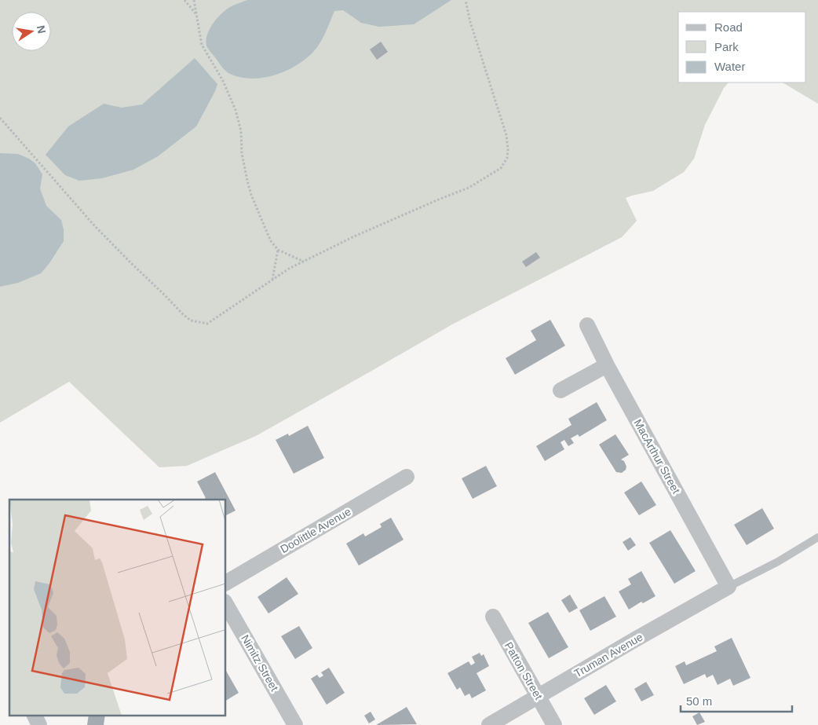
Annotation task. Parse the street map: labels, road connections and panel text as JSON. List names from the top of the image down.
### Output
{
  "streets": {
    "street": [
      "MacArthur Street",
      "Doolittle Avenue",
      "Truman Avenue",
      "Nimitz Street",
      "Patton Street"
    ]
  },
  "crossings": [
    ["MacArthur Street", "Truman Avenue"],
    ["Truman Avenue", "Patton Street"]
  ],
  "legend": ["Road", "Park", "Water"],
  "scale_bar": "50 m",
  "north": "right"
}
